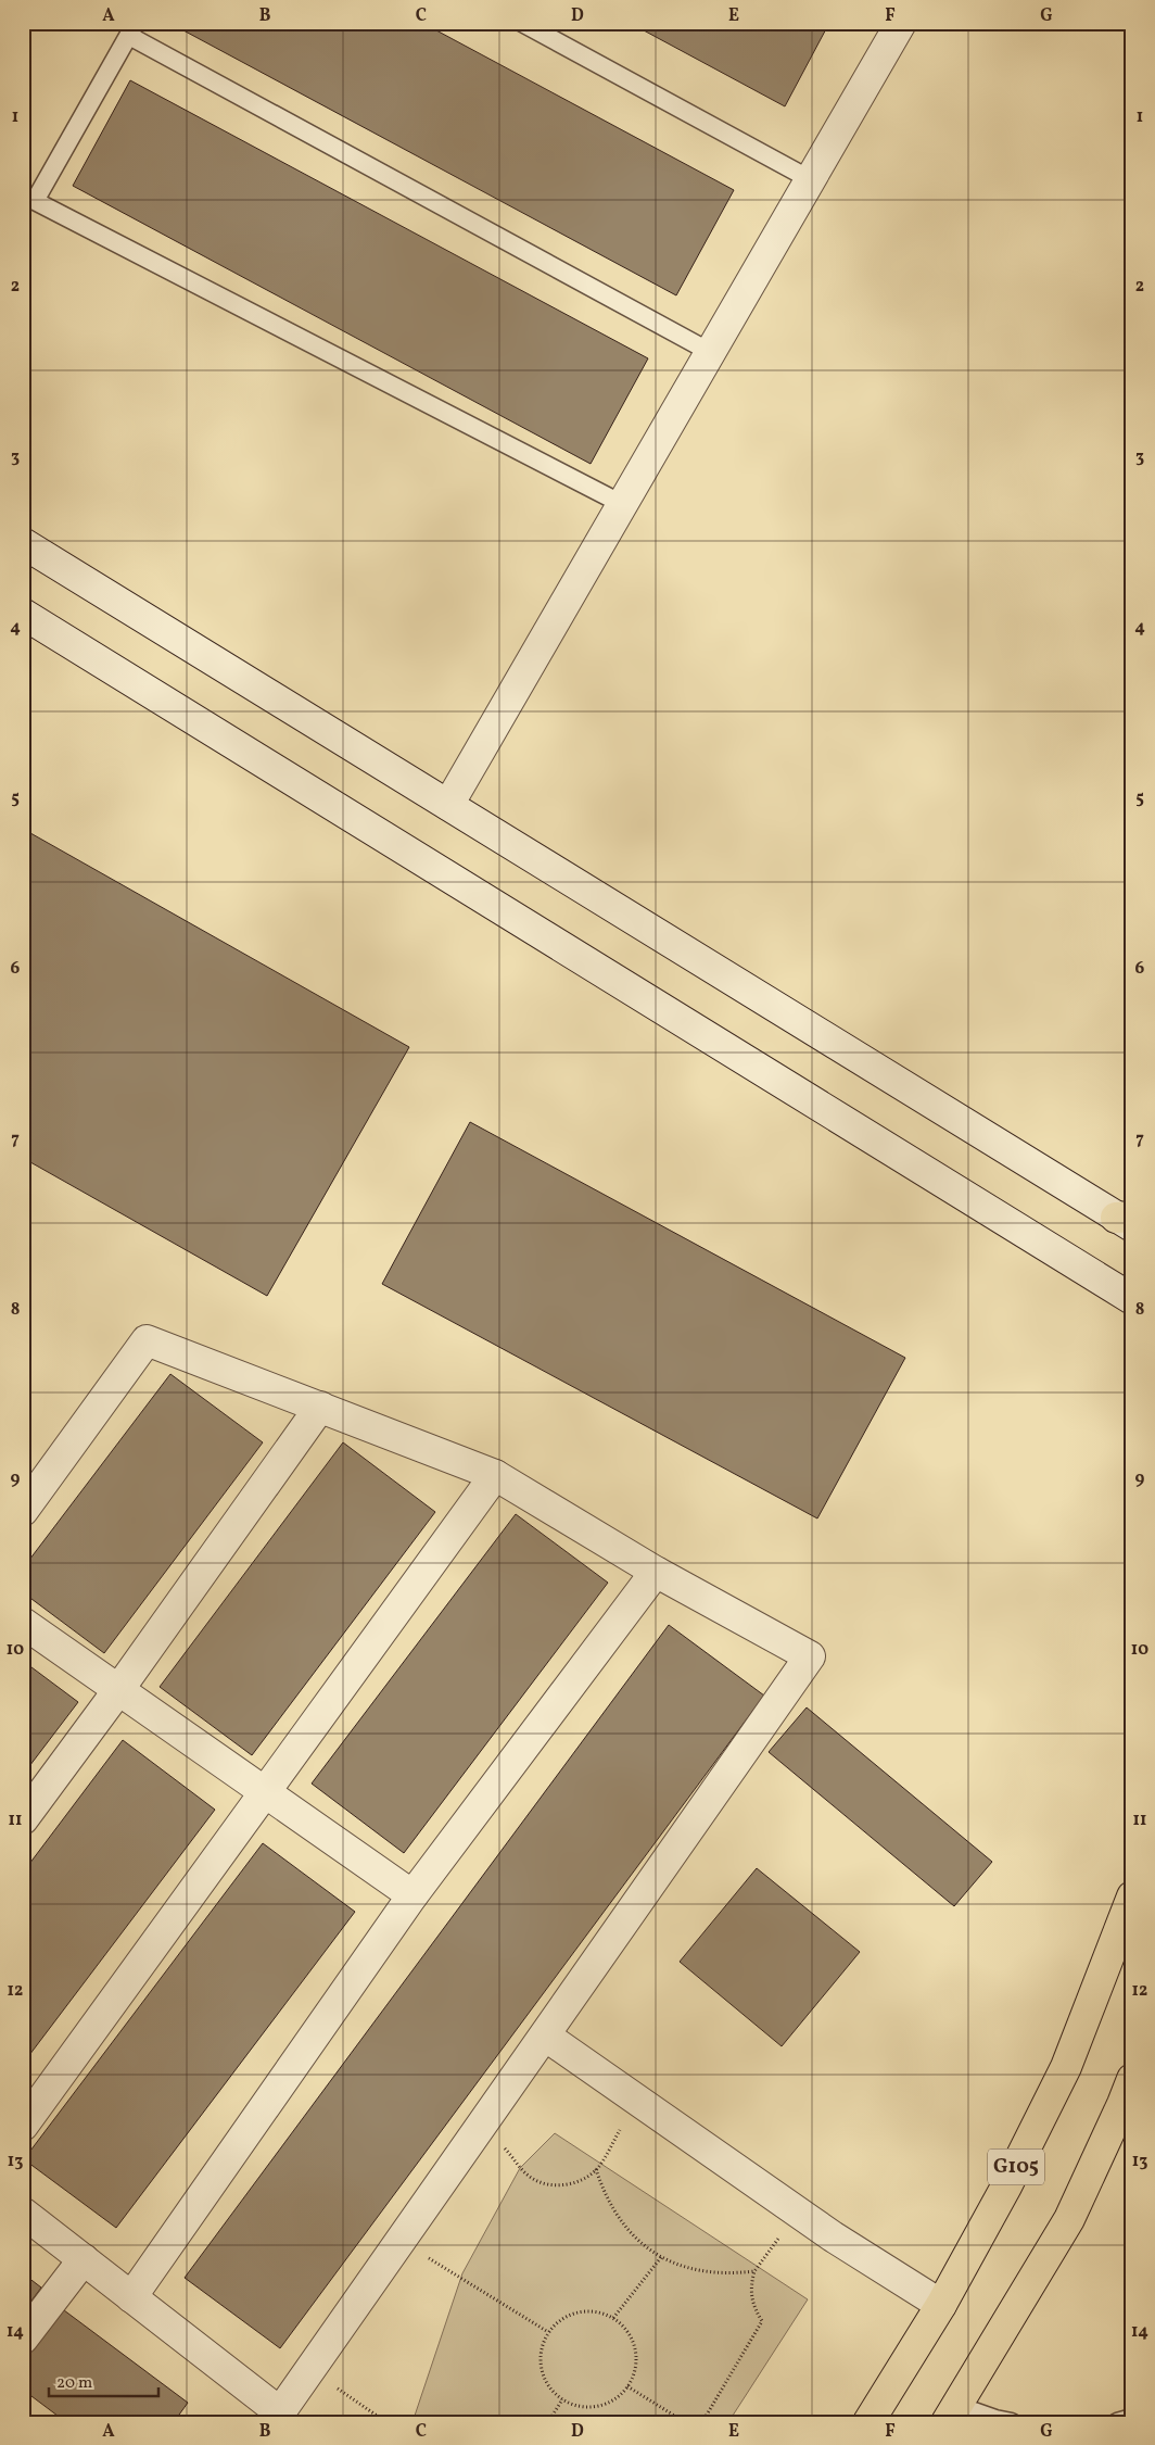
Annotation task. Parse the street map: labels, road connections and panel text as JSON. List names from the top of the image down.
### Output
{
  "streets": {
    "highway": ["G105"]
  },
  "scale_bar": "20 m",
  "grid": {
    "columns": [
      "A",
      "B",
      "C",
      "D",
      "E",
      "F",
      "G"
    ],
    "rows": [
      "1",
      "2",
      "3",
      "4",
      "5",
      "6",
      "7",
      "8",
      "9",
      "10",
      "11",
      "12",
      "13",
      "14"
    ]
  }
}
